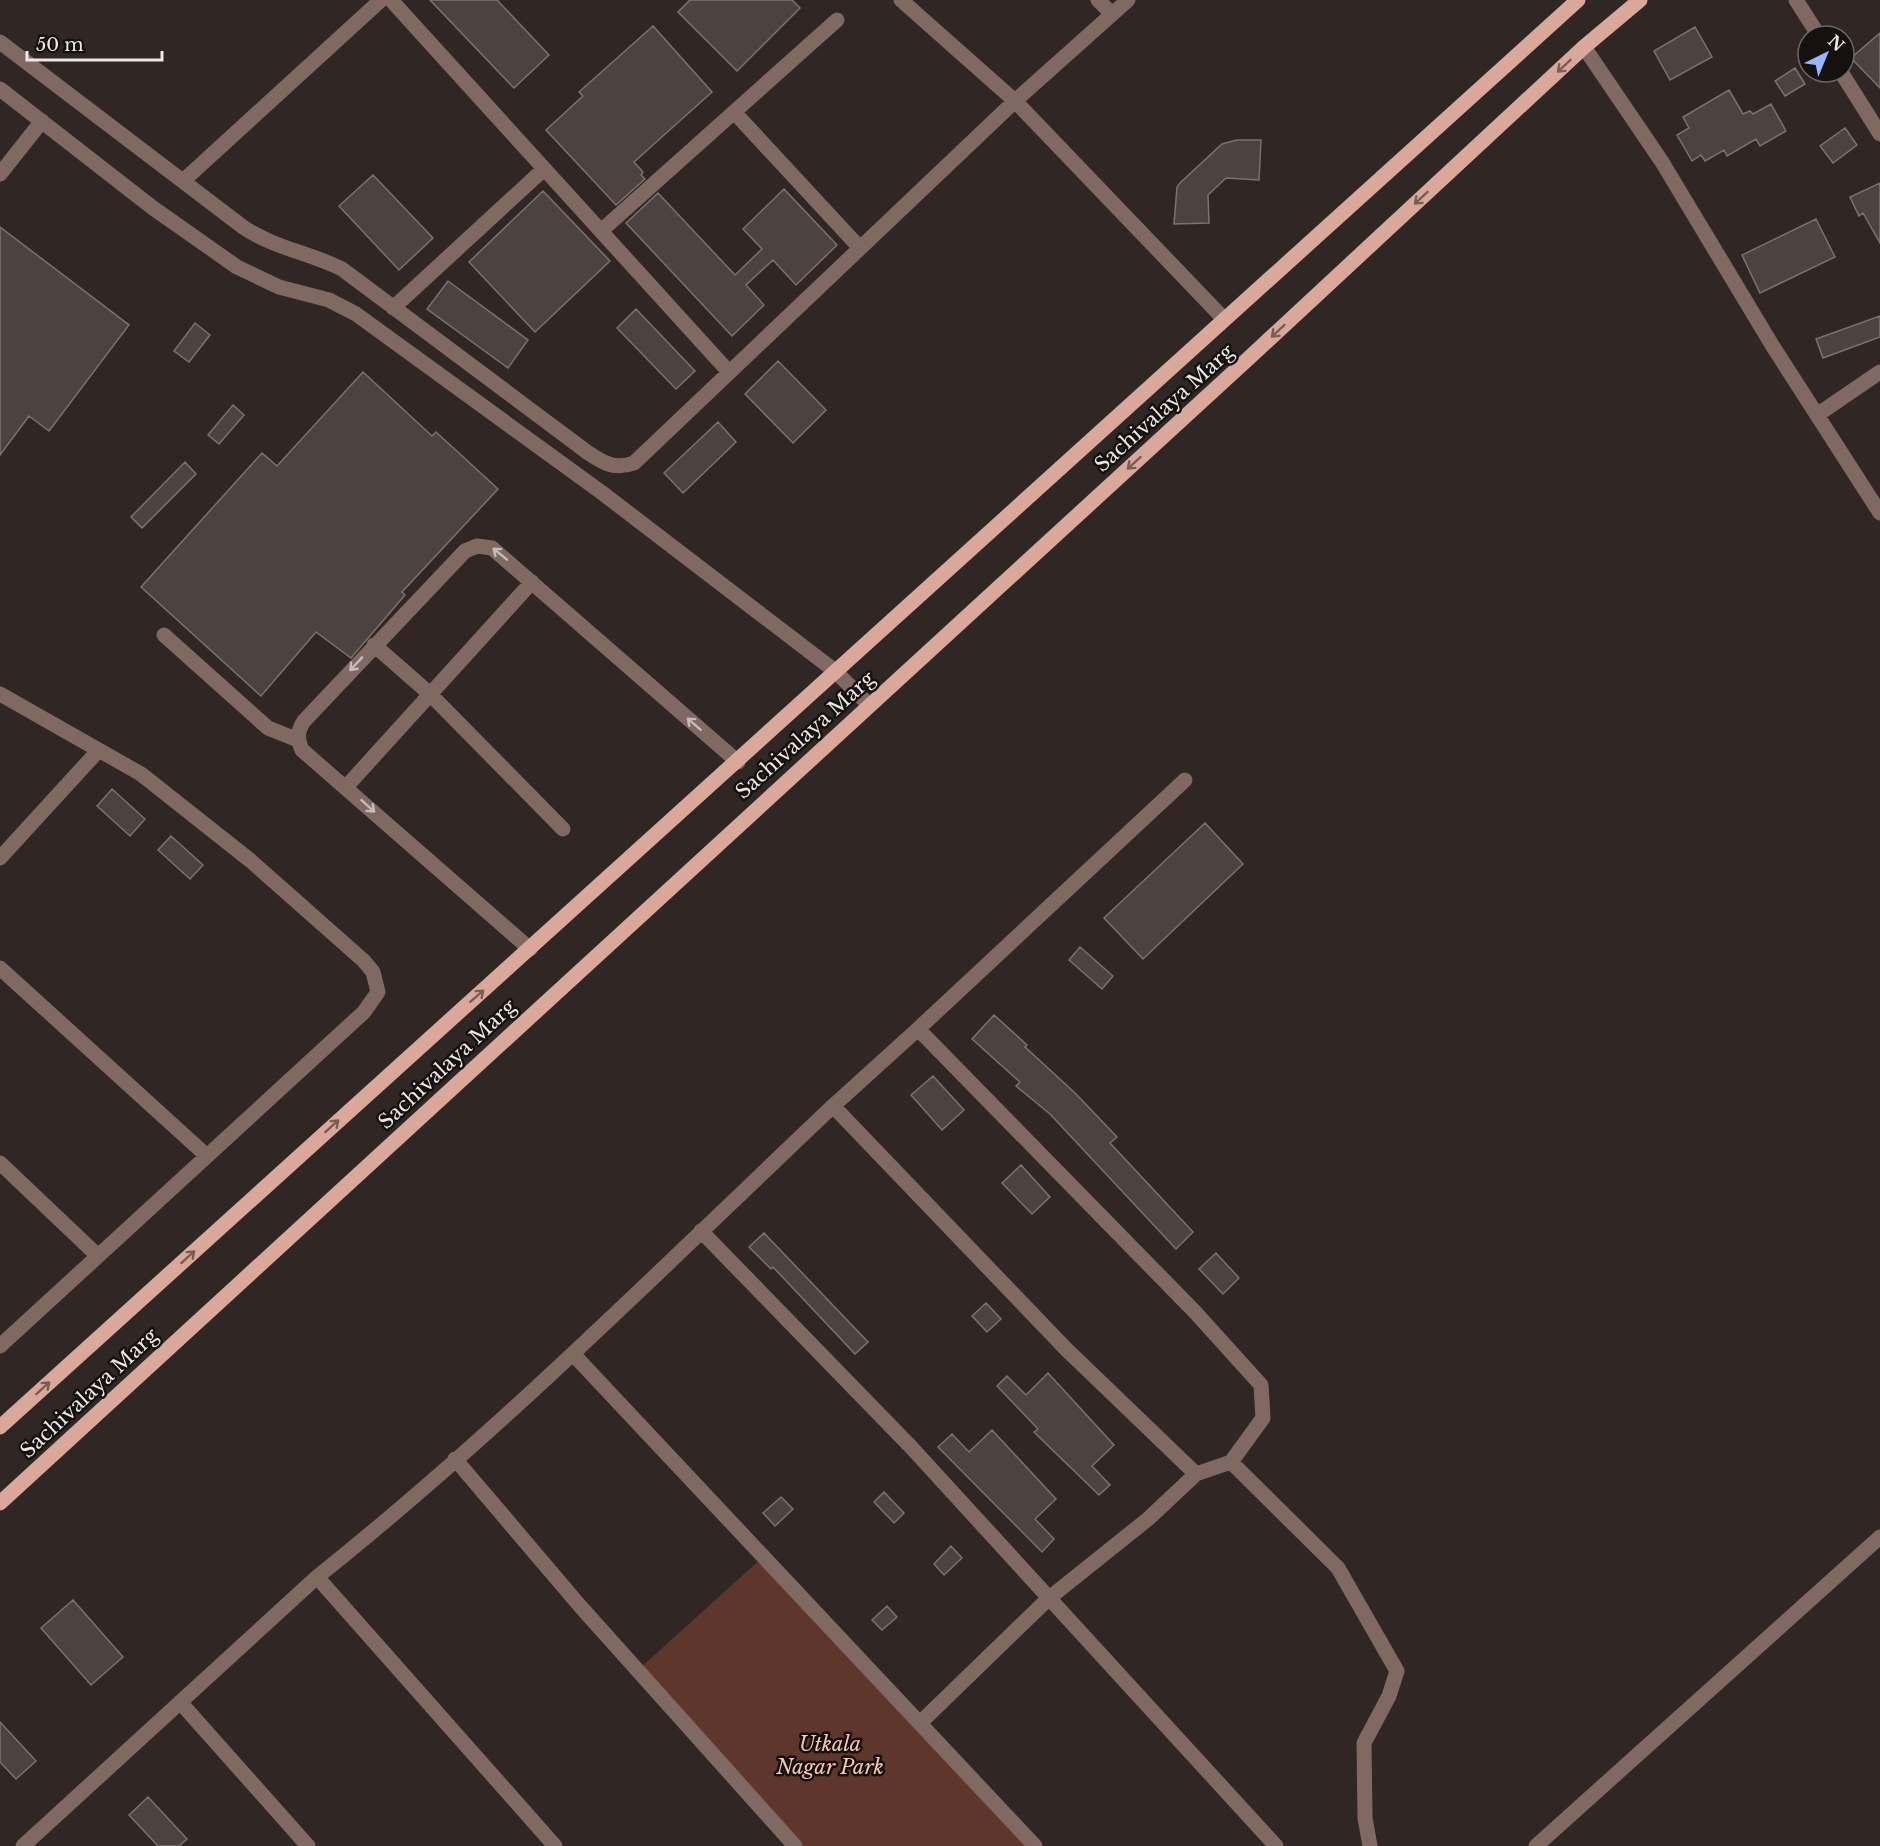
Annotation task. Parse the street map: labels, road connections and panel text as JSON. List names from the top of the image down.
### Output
{
  "streets": {
    "main road": ["Sachivalaya Marg"]
  },
  "parks": ["Utkala Nagar Park"],
  "scale_bar": "50 m",
  "north": "top right"
}
